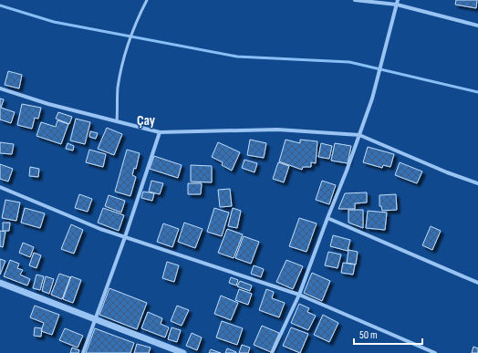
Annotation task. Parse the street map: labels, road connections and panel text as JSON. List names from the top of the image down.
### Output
{
  "districts": ["Çay"],
  "scale_bar": "50 m"
}
